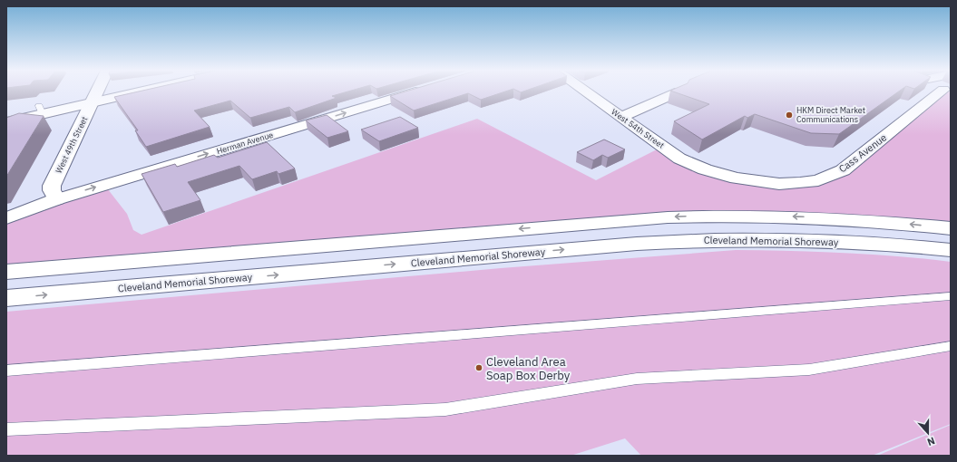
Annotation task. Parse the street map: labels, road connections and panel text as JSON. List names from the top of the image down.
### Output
{
  "streets": {
    "main road": [
      "West 54th Street",
      "Herman Avenue",
      "West 49th Street",
      "Cass Avenue",
      "Cleveland Memorial Shoreway"
    ]
  },
  "crossings": [
    ["West 54th Street", "Cass Avenue"],
    ["Herman Avenue", "West 49th Street"]
  ],
  "places": ["HKM Direct Market Communications", "Cleveland Area Soap Box Derby"],
  "north": "bottom"
}
